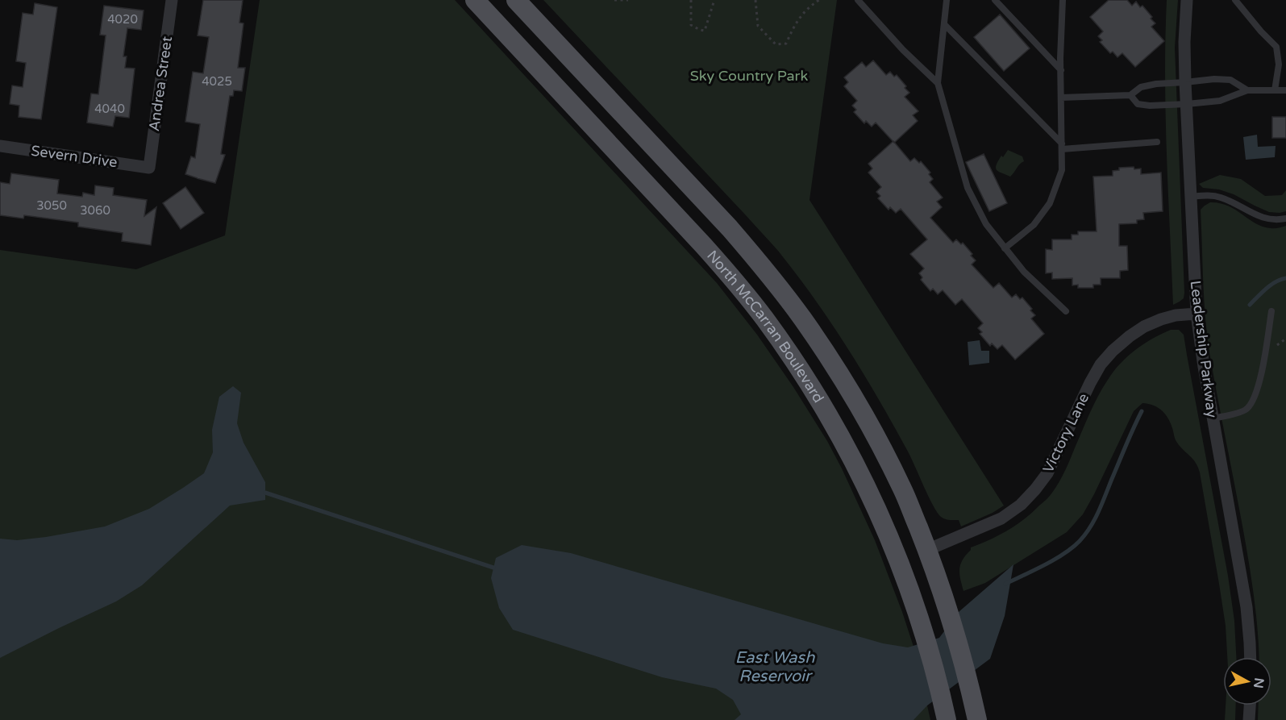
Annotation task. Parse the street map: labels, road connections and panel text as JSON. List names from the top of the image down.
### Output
{
  "streets": {
    "main road": ["North McCarran Boulevard"],
    "street": [
      "Andrea Street",
      "Severn Drive",
      "Leadership Parkway",
      "Victory Lane"
    ]
  },
  "crossings": [
    ["Andrea Street", "Severn Drive"],
    ["North McCarran Boulevard", "Victory Lane"],
    ["Leadership Parkway", "Victory Lane"]
  ],
  "water": ["East Wash Reservoir"],
  "parks": ["Sky Country Park"],
  "house_numbers": [
    "4020",
    "4025",
    "4040",
    "3050",
    "3060"
  ],
  "north": "right"
}
